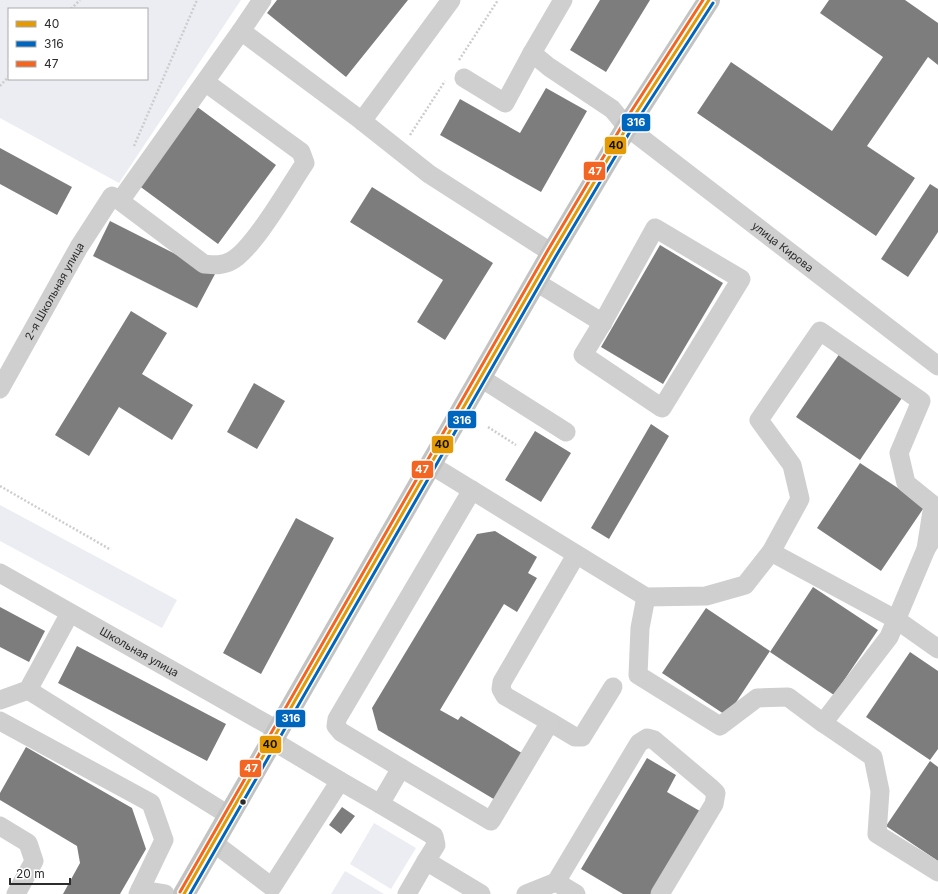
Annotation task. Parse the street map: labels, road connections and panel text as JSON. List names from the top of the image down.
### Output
{
  "streets": {
    "street": ["улица Кирова", "2-я Школьная улица", "Школьная улица"]
  },
  "lines": ["transit line 40", "transit line 47", "transit line 316"],
  "legend": ["40", "316", "47"],
  "scale_bar": "20 m"
}
